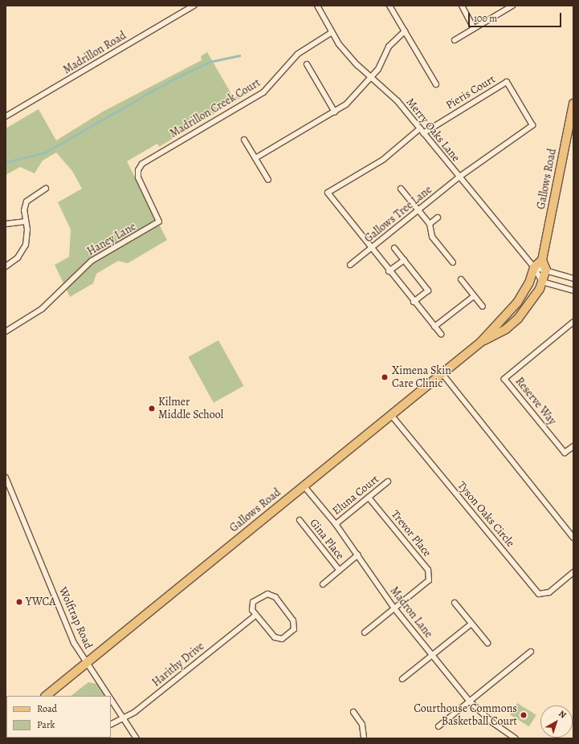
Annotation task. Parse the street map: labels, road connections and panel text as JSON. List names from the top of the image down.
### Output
{
  "streets": {
    "main road": ["Gallows Road"],
    "street": [
      "Madrillon Road",
      "Pieris Court",
      "Madrillon Creek Court",
      "Merry Oaks Lane",
      "Gallows Tree Lane",
      "Haney Lane",
      "Reserve Way",
      "Eluna Court",
      "Tyson Oaks Circle",
      "Trevor Place",
      "Gina Place",
      "Madron Lane",
      "Wolftrap Road",
      "Harithy Drive"
    ]
  },
  "crossings": [
    ["Pieris Court", "Merry Oaks Lane"],
    ["Pieris Court", "Gallows Tree Lane"],
    ["Madrillon Creek Court", "Merry Oaks Lane"],
    ["Madrillon Creek Court", "Haney Lane"],
    ["Merry Oaks Lane", "Gallows Road"],
    ["Merry Oaks Lane", "Gallows Tree Lane"],
    ["Gallows Road", "Tyson Oaks Circle"],
    ["Gallows Road", "Madron Lane"],
    ["Gallows Road", "Wolftrap Road"],
    ["Eluna Court", "Trevor Place"],
    ["Eluna Court", "Madron Lane"],
    ["Trevor Place", "Madron Lane"],
    ["Wolftrap Road", "Harithy Drive"]
  ],
  "places": [
    "Ximena Skin Care Clinic",
    "Kilmer Middle School",
    "YWCA",
    "Courthouse Commons Basketball Court"
  ],
  "legend": ["Road", "Park"],
  "scale_bar": "100 m",
  "north": "top right"
}
